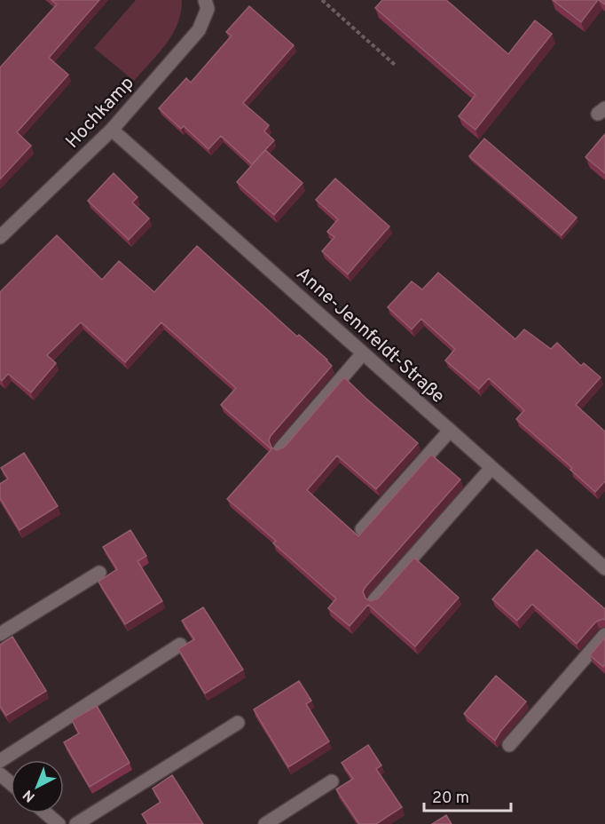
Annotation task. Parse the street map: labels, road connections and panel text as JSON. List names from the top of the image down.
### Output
{
  "streets": {
    "street": ["Hochkamp", "Anne-Jennfeldt-Straße"]
  },
  "crossings": [
    ["Hochkamp", "Anne-Jennfeldt-Straße"]
  ],
  "scale_bar": "20 m",
  "north": "bottom left"
}
